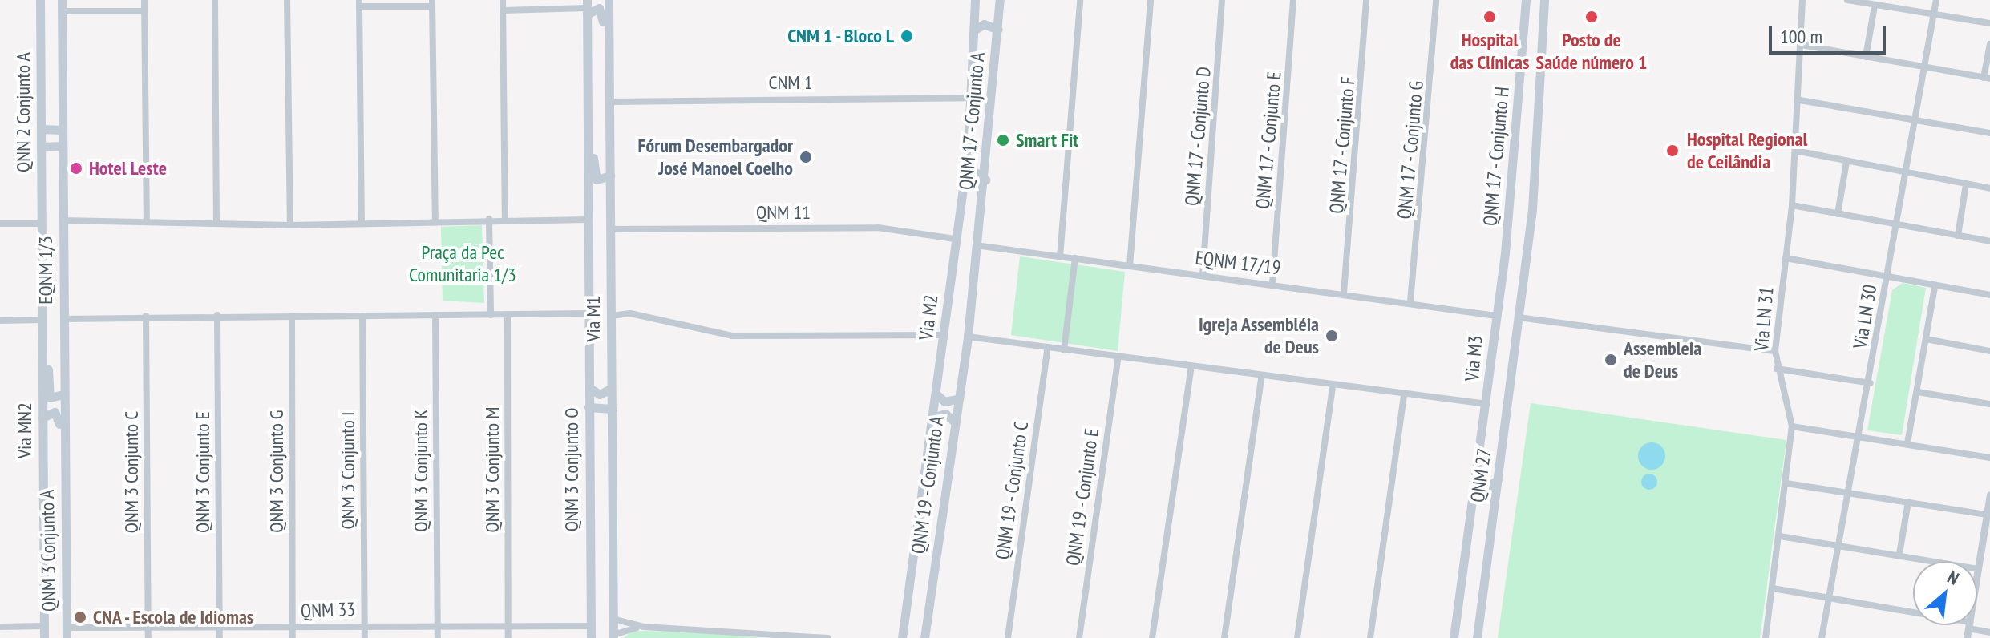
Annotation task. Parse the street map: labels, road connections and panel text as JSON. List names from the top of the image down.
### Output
{
  "streets": {
    "main road": [
      "QNN 2 Conjunto A",
      "QNM 17 - Conjunto A",
      "QNM 17 - Conjunto H",
      "EQNM 1/3",
      "Via M2",
      "Via M1",
      "Via M3",
      "Via MN2",
      "QNM 3 Conjunto O",
      "QNM 27",
      "QNM 19 - Conjunto A",
      "QNM 3 Conjunto A"
    ],
    "street": [
      "CNM 1",
      "QNM 17 - Conjunto D",
      "QNM 17 - Conjunto E",
      "QNM 17 - Conjunto F",
      "QNM 17 - Conjunto G",
      "QNM 11",
      "EQNM 17/19",
      "Via LN 30",
      "Via LN 31",
      "QNM 3 Conjunto M",
      "QNM 3 Conjunto I",
      "QNM 3 Conjunto K",
      "QNM 3 Conjunto G",
      "QNM 3 Conjunto C",
      "QNM 3 Conjunto E",
      "QNM 19 - Conjunto C",
      "QNM 19 - Conjunto E",
      "QNM 33"
    ]
  },
  "crossings": [
    ["CNM 1", "Via M2"],
    ["CNM 1", "Via M1"],
    ["QNN 2 Conjunto A", "Via MN2"],
    ["QNM 17 - Conjunto A", "EQNM 17/19"],
    ["QNM 17 - Conjunto A", "Via M2"],
    ["QNM 17 - Conjunto D", "EQNM 17/19"],
    ["QNM 17 - Conjunto E", "EQNM 17/19"],
    ["QNM 17 - Conjunto F", "EQNM 17/19"],
    ["QNM 17 - Conjunto G", "EQNM 17/19"],
    ["QNM 17 - Conjunto H", "EQNM 17/19"],
    ["QNM 17 - Conjunto H", "Via M3"],
    ["QNM 11", "Via M2"],
    ["QNM 11", "Via M1"],
    ["EQNM 17/19", "Via M2"],
    ["EQNM 17/19", "Via M3"],
    ["EQNM 1/3", "Via M1"],
    ["EQNM 1/3", "QNM 3 Conjunto M"],
    ["EQNM 1/3", "QNM 3 Conjunto O"],
    ["EQNM 1/3", "QNM 3 Conjunto I"],
    ["EQNM 1/3", "QNM 3 Conjunto K"],
    ["EQNM 1/3", "QNM 3 Conjunto G"],
    ["EQNM 1/3", "QNM 3 Conjunto C"],
    ["EQNM 1/3", "QNM 3 Conjunto E"],
    ["EQNM 1/3", "QNM 3 Conjunto A"],
    ["Via M2", "QNM 19 - Conjunto A"],
    ["Via M1", "QNM 3 Conjunto O"],
    ["QNM 3 Conjunto M", "QNM 33"],
    ["QNM 3 Conjunto O", "QNM 33"],
    ["QNM 3 Conjunto I", "QNM 33"],
    ["QNM 3 Conjunto K", "QNM 33"],
    ["QNM 3 Conjunto G", "QNM 33"],
    ["QNM 3 Conjunto C", "QNM 33"],
    ["QNM 3 Conjunto E", "QNM 33"],
    ["QNM 3 Conjunto A", "QNM 33"]
  ],
  "parks": ["Praça da Pec Comunitaria 1/3"],
  "places": [
    "Hospital das Clínicas",
    "Posto de Saúde número 1",
    "CNM 1 - Bloco L",
    "Smart Fit",
    "Hospital Regional de Ceilândia",
    "Fórum Desembargador José Manoel Coelho",
    "Hotel Leste",
    "Igreja Assembléia de Deus",
    "Assembleia de Deus",
    "CNA - Escola de Idiomas"
  ],
  "scale_bar": "100 m",
  "north": "top right"
}
